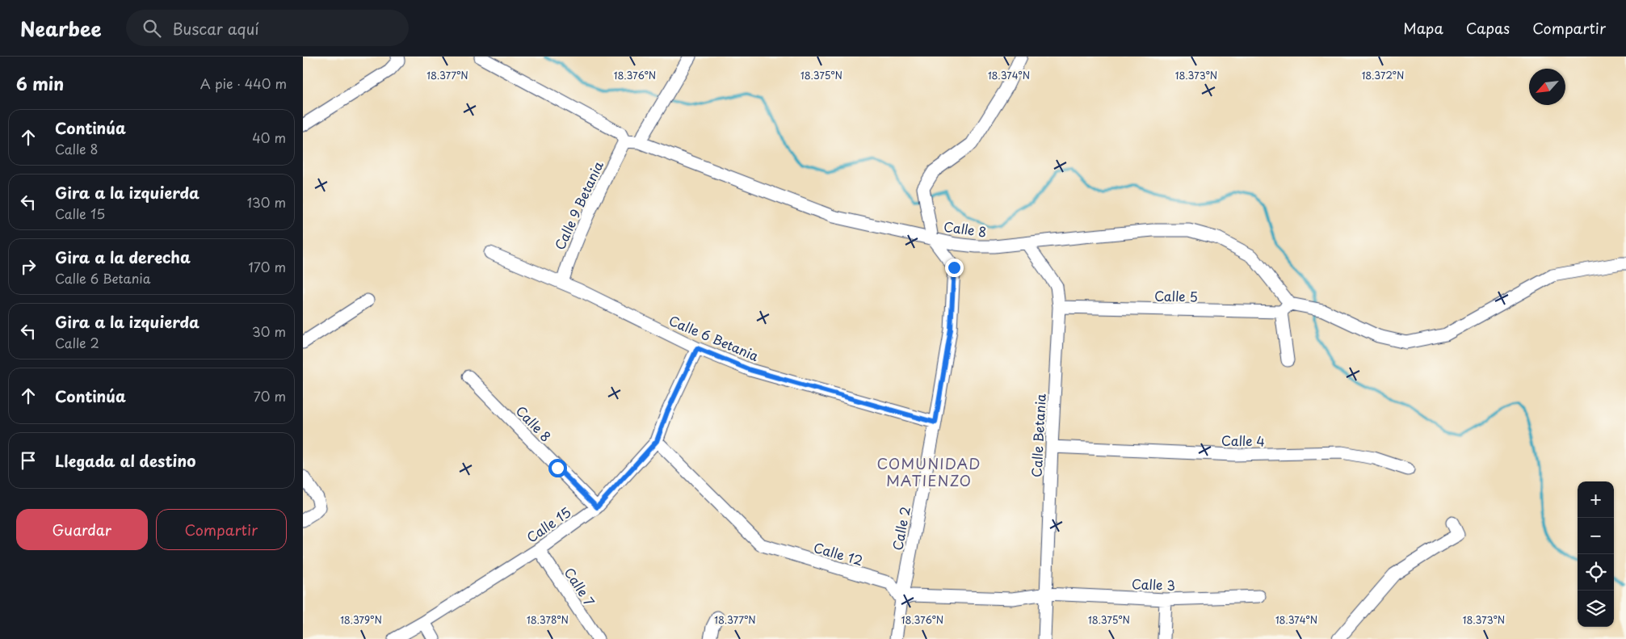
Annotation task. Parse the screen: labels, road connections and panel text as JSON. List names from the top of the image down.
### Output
{
  "streets": {
    "street": [
      "Calle 9 Betania",
      "Calle 8",
      "Calle 5",
      "Calle 6 Betania",
      "Calle Betania",
      "Calle 4",
      "Calle 15",
      "Calle 2",
      "Calle 12",
      "Calle 3",
      "Calle 7"
    ]
  },
  "crossings": [
    ["Calle 9 Betania", "Calle 8"],
    ["Calle 9 Betania", "Calle 6 Betania"],
    ["Calle 8", "Calle 5"],
    ["Calle 8", "Calle Betania"],
    ["Calle 8", "Calle 15"],
    ["Calle 8", "Calle 2"],
    ["Calle 5", "Calle Betania"],
    ["Calle 6 Betania", "Calle 15"],
    ["Calle 6 Betania", "Calle 2"],
    ["Calle Betania", "Calle 4"],
    ["Calle Betania", "Calle 3"],
    ["Calle 15", "Calle 12"],
    ["Calle 15", "Calle 7"],
    ["Calle 2", "Calle 12"]
  ],
  "districts": ["COMUNIDAD MATIENZO"],
  "north": "bottom left",
  "page": {
    "header": "Nearbee",
    "search": "Buscar aquí",
    "nav": ["Mapa", "Capas", "Compartir"],
    "heading": ["6 min", "A pie · 440 m"],
    "list": [
      ["Continúa", "Calle 8", "40 m"],
      ["Gira a la izquierda", "Calle 15", "130 m"],
      ["Gira a la derecha", "Calle 6 Betania", "170 m"],
      ["Gira a la izquierda", "Calle 2", "30 m"],
      ["Continúa", "70 m"],
      "Llegada al destino"
    ],
    "map_buttons": ["+", "−"],
    "buttons": ["Guardar", "Compartir"]
  },
  "coordinates": [
    "18.377°N",
    "18.376°N",
    "18.375°N",
    "18.374°N",
    "18.373°N",
    "18.372°N",
    "18.379°N",
    "18.378°N"
  ]
}
